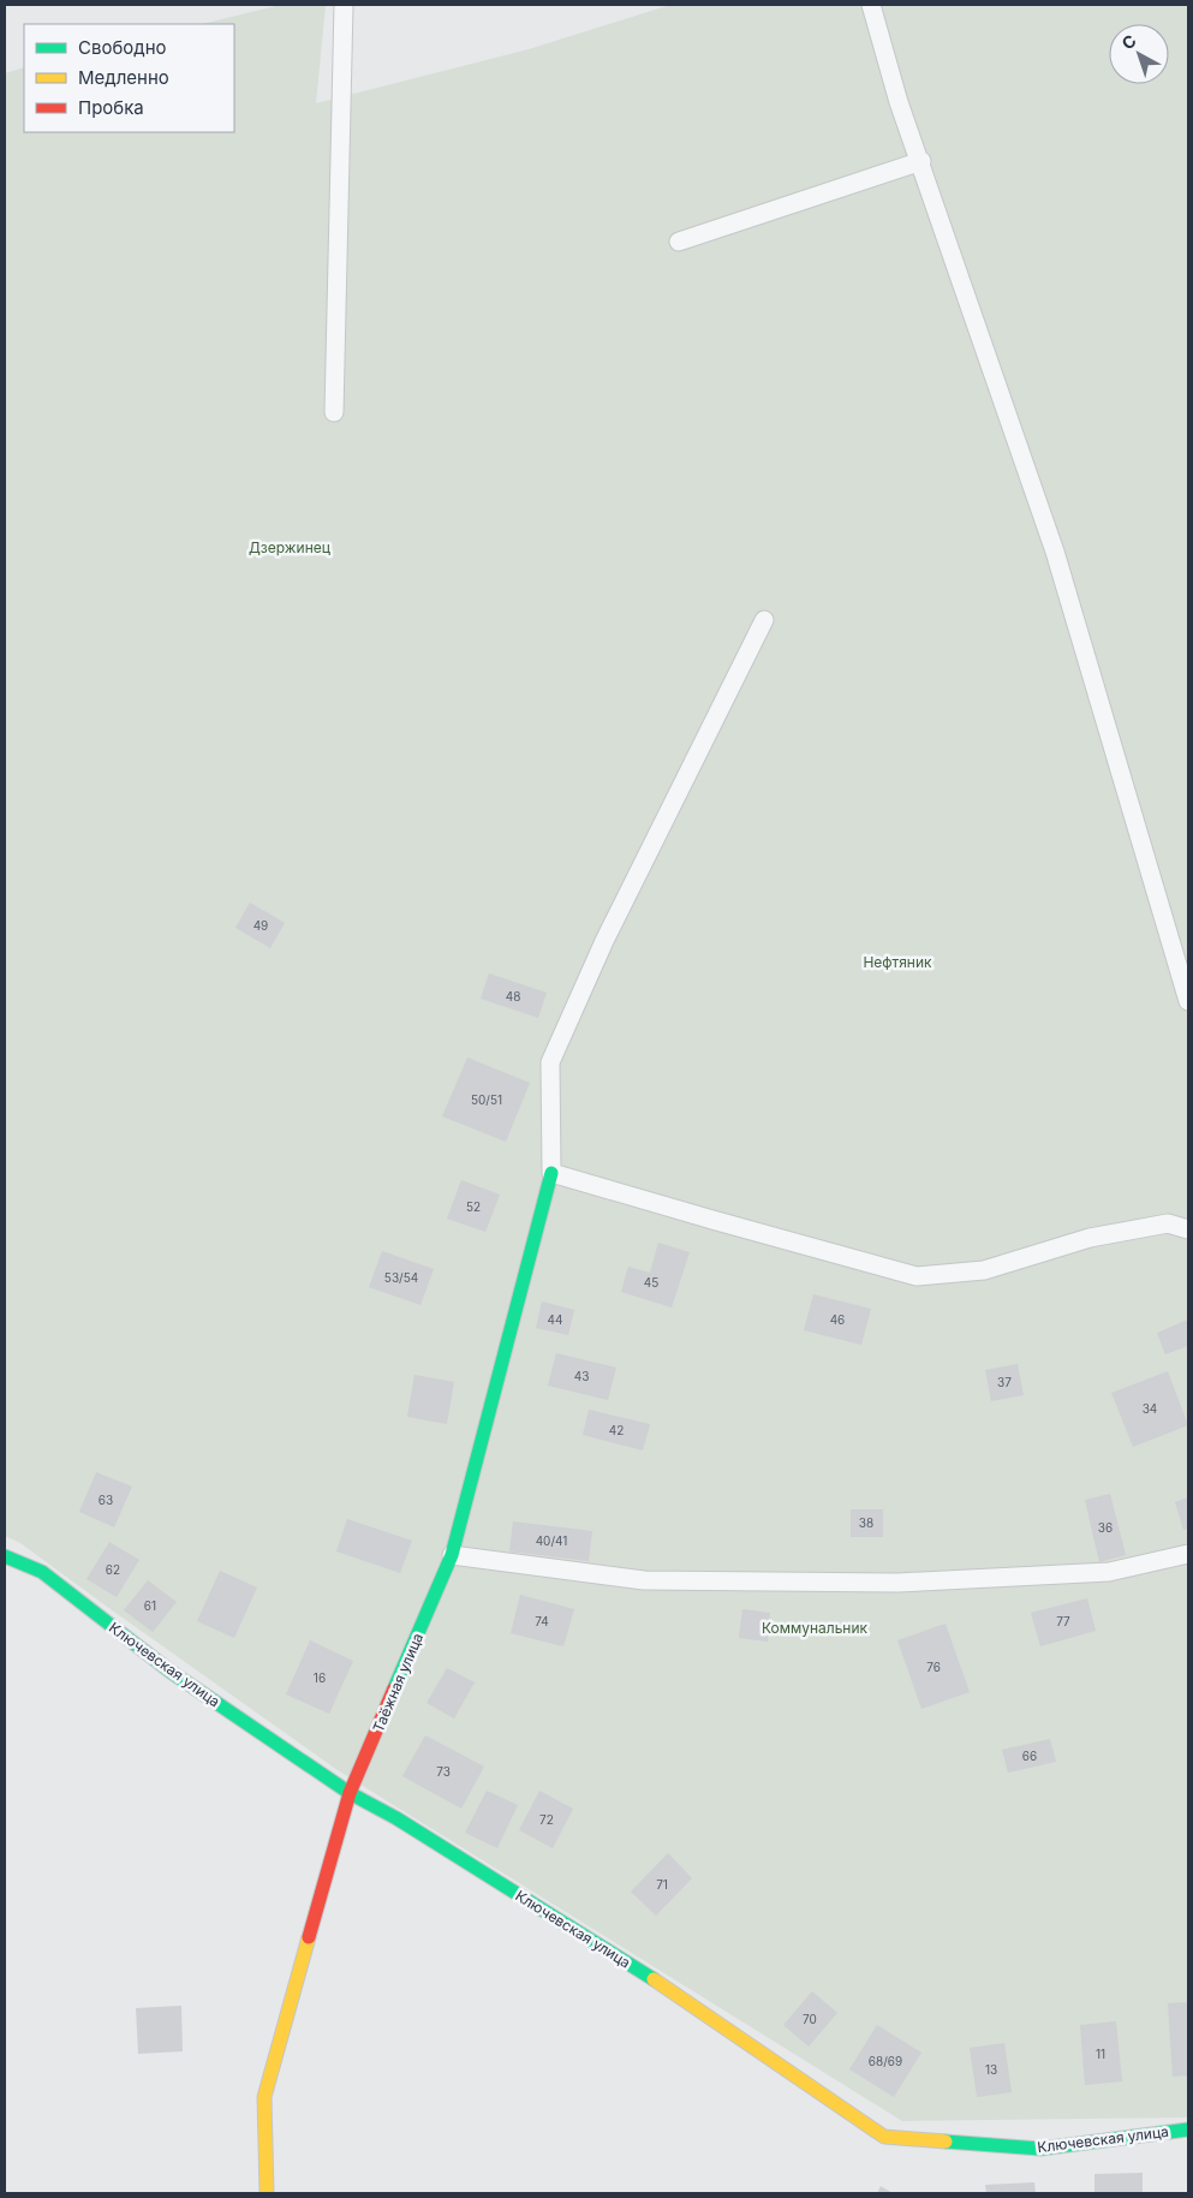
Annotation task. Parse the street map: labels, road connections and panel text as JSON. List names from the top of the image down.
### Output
{
  "streets": {
    "street": ["Ключевская улица", "Таёжная улица"]
  },
  "crossings": [
    ["Ключевская улица", "Таёжная улица"]
  ],
  "parks": ["Дзержинец", "Нефтяник", "Коммунальник"],
  "house_numbers": [
    "49",
    "48",
    "50/51",
    "52",
    "53/54",
    "45",
    "44",
    "46",
    "43",
    "37",
    "34",
    "42",
    "63",
    "38",
    "36",
    "40/41",
    "62",
    "61",
    "74",
    "77",
    "76",
    "16",
    "66",
    "73",
    "72",
    "71",
    "70",
    "11",
    "68/69",
    "13"
  ],
  "legend": ["Свободно", "Медленно", "Пробка"],
  "north": "top left"
}
